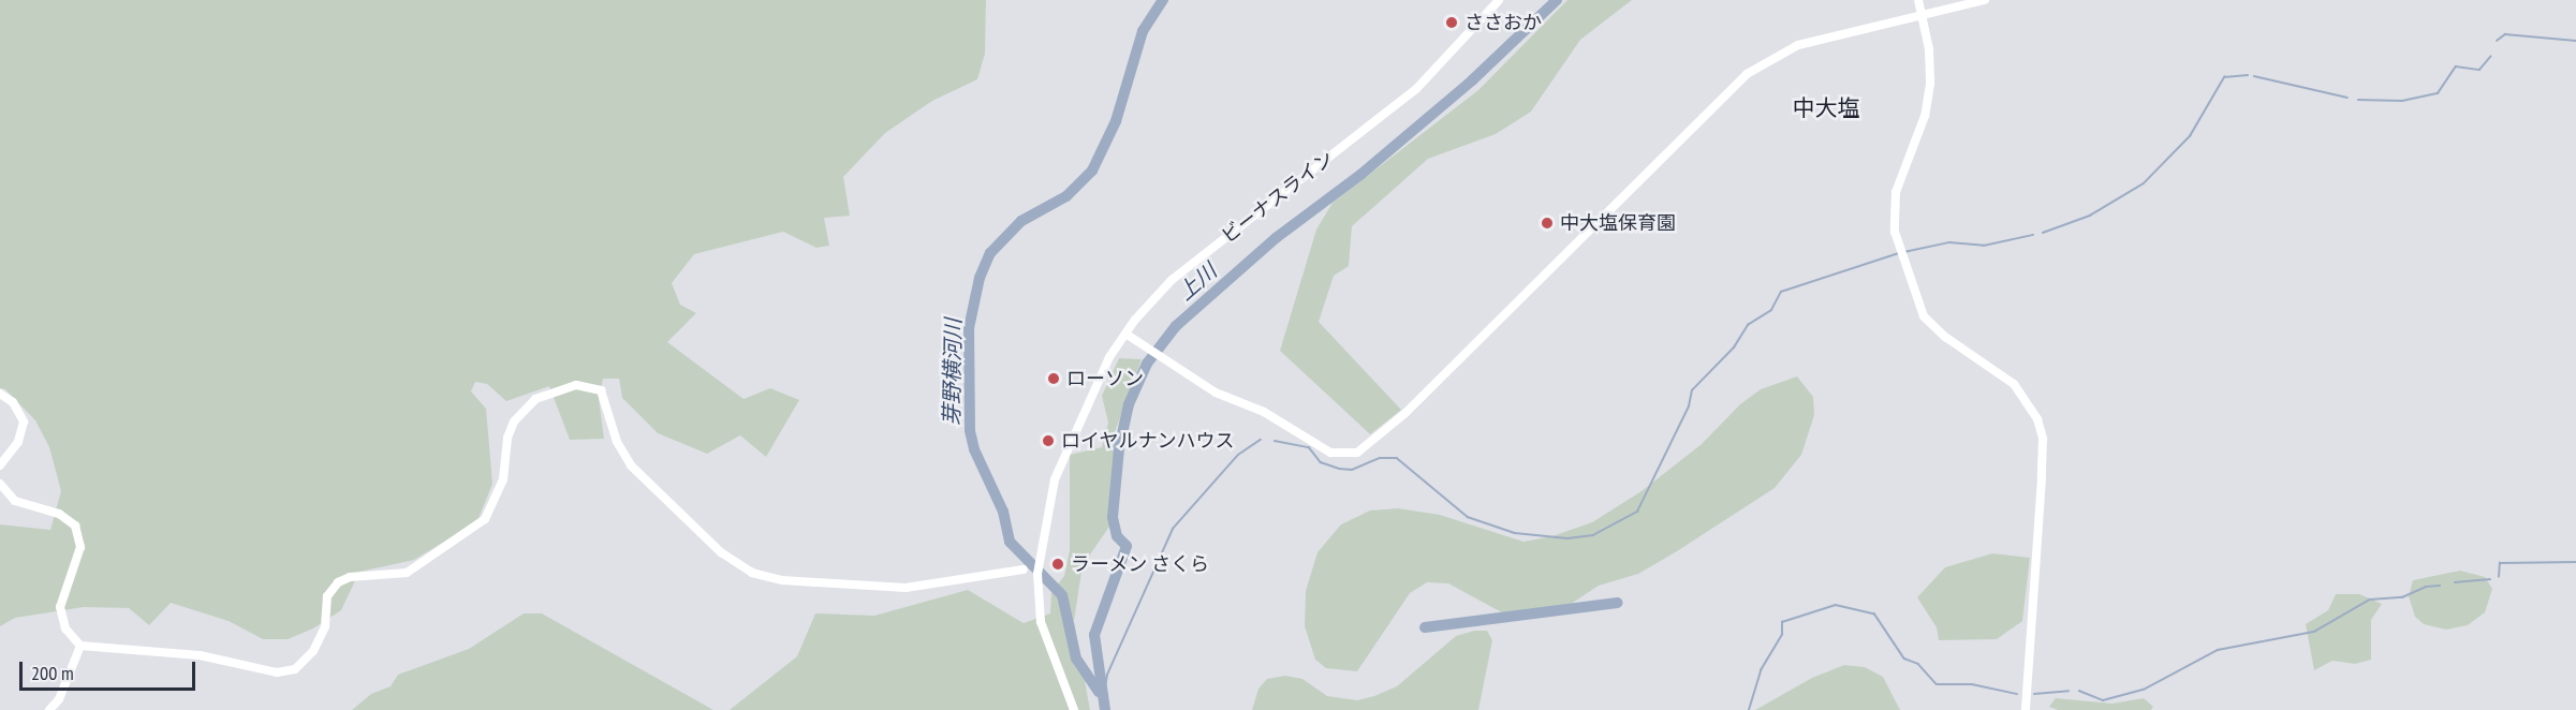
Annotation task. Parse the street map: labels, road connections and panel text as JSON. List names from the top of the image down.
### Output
{
  "streets": {
    "street": ["ビーナスライン"]
  },
  "districts": ["中大塩"],
  "water": ["上川", "芽野横河川"],
  "places": [
    "ささおか",
    "中大塩保育園",
    "ローソン",
    "ロイヤルナンハウス",
    "ラーメン さくら"
  ],
  "scale_bar": "200 m"
}
